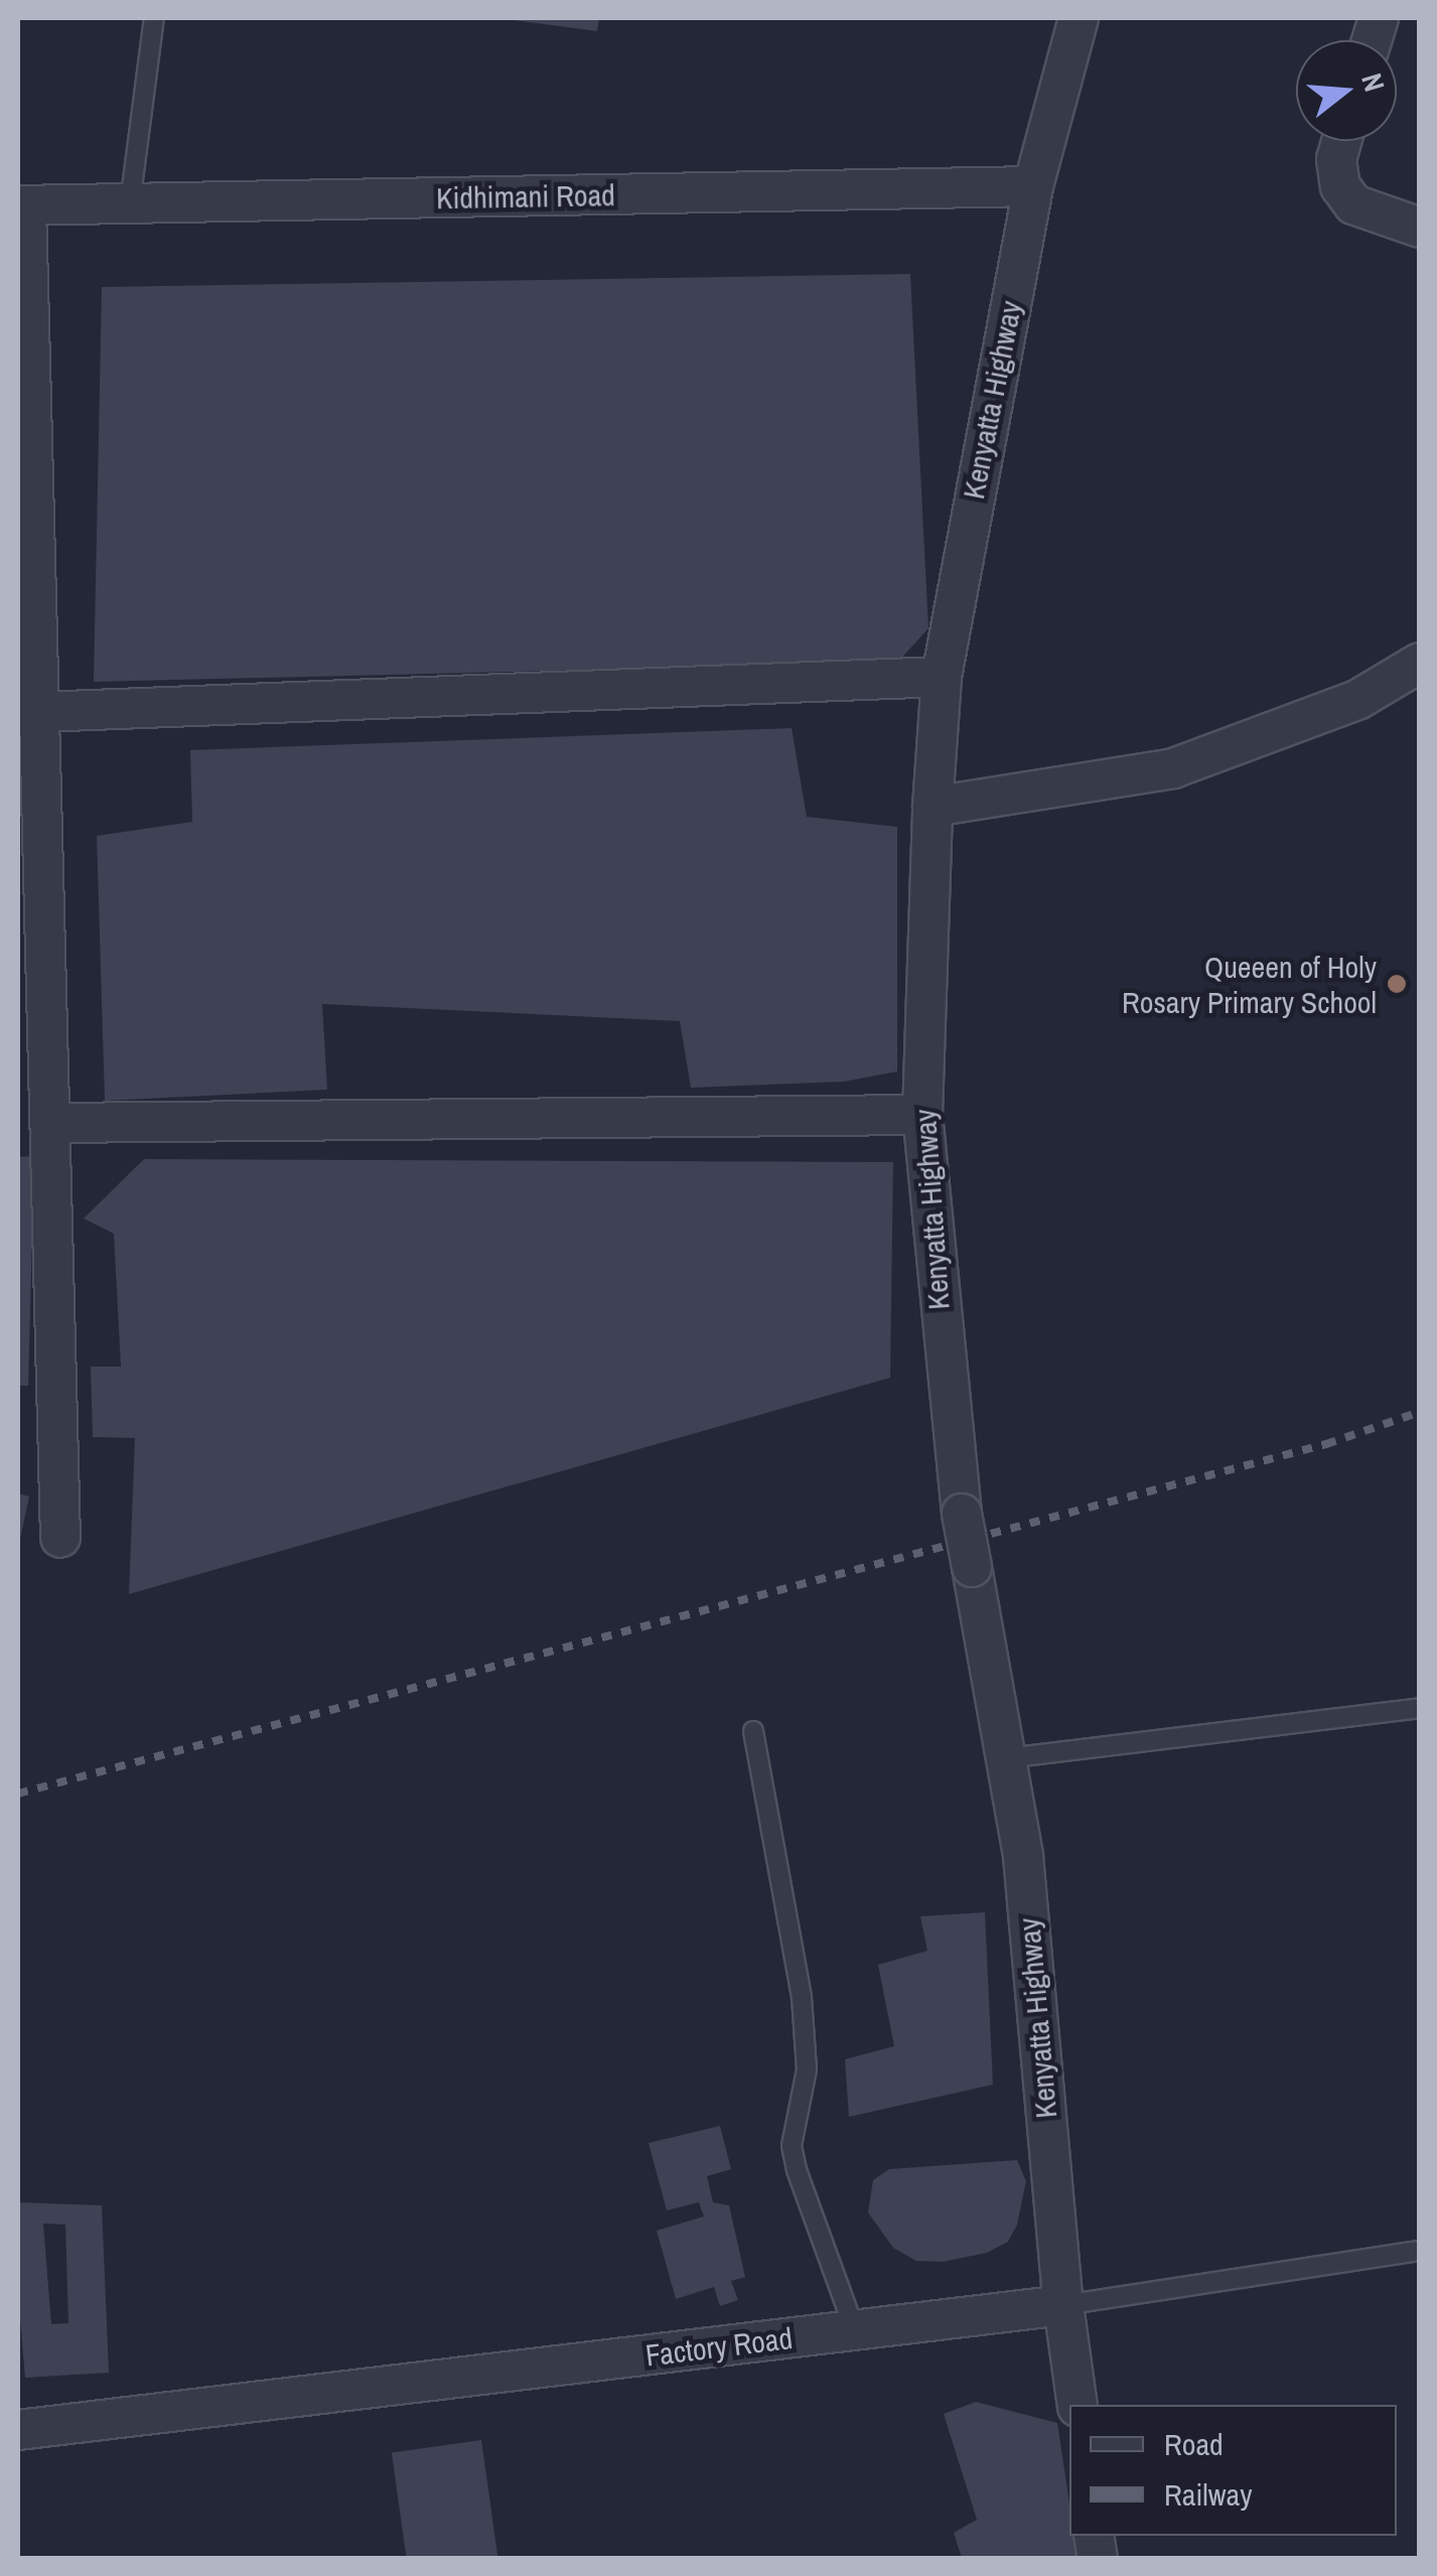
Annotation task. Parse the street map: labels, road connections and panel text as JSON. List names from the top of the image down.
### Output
{
  "streets": {
    "street": ["Kidhimani Road", "Kenyatta Highway", "Factory Road"]
  },
  "crossings": [
    ["Kidhimani Road", "Kenyatta Highway"],
    ["Kenyatta Highway", "Factory Road"]
  ],
  "places": ["Queeen of Holy Rosary Primary School"],
  "legend": ["Road", "Railway"],
  "north": "right"
}
